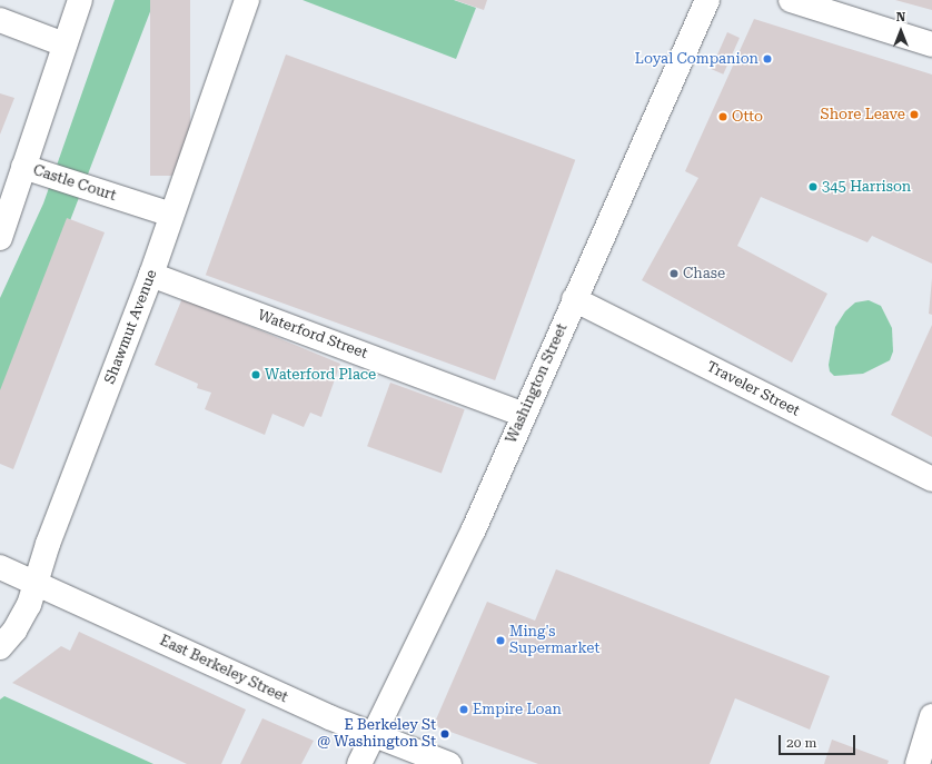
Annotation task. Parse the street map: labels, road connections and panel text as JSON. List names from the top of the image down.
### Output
{
  "streets": {
    "main road": [
      "Castle Court",
      "Shawmut Avenue",
      "Waterford Street",
      "Washington Street",
      "Traveler Street",
      "East Berkeley Street"
    ]
  },
  "crossings": [
    ["Castle Court", "Shawmut Avenue"],
    ["Shawmut Avenue", "Waterford Street"],
    ["Shawmut Avenue", "East Berkeley Street"],
    ["Waterford Street", "Washington Street"],
    ["Washington Street", "Traveler Street"],
    ["Washington Street", "East Berkeley Street"]
  ],
  "places": [
    "Loyal Companion",
    "Shore Leave",
    "Otto",
    "345 Harrison",
    "Chase",
    "Waterford Place",
    "Ming's Supermarket",
    "Empire Loan",
    "E Berkeley St @ Washington St"
  ],
  "scale_bar": "20 m",
  "north": "top"
}
